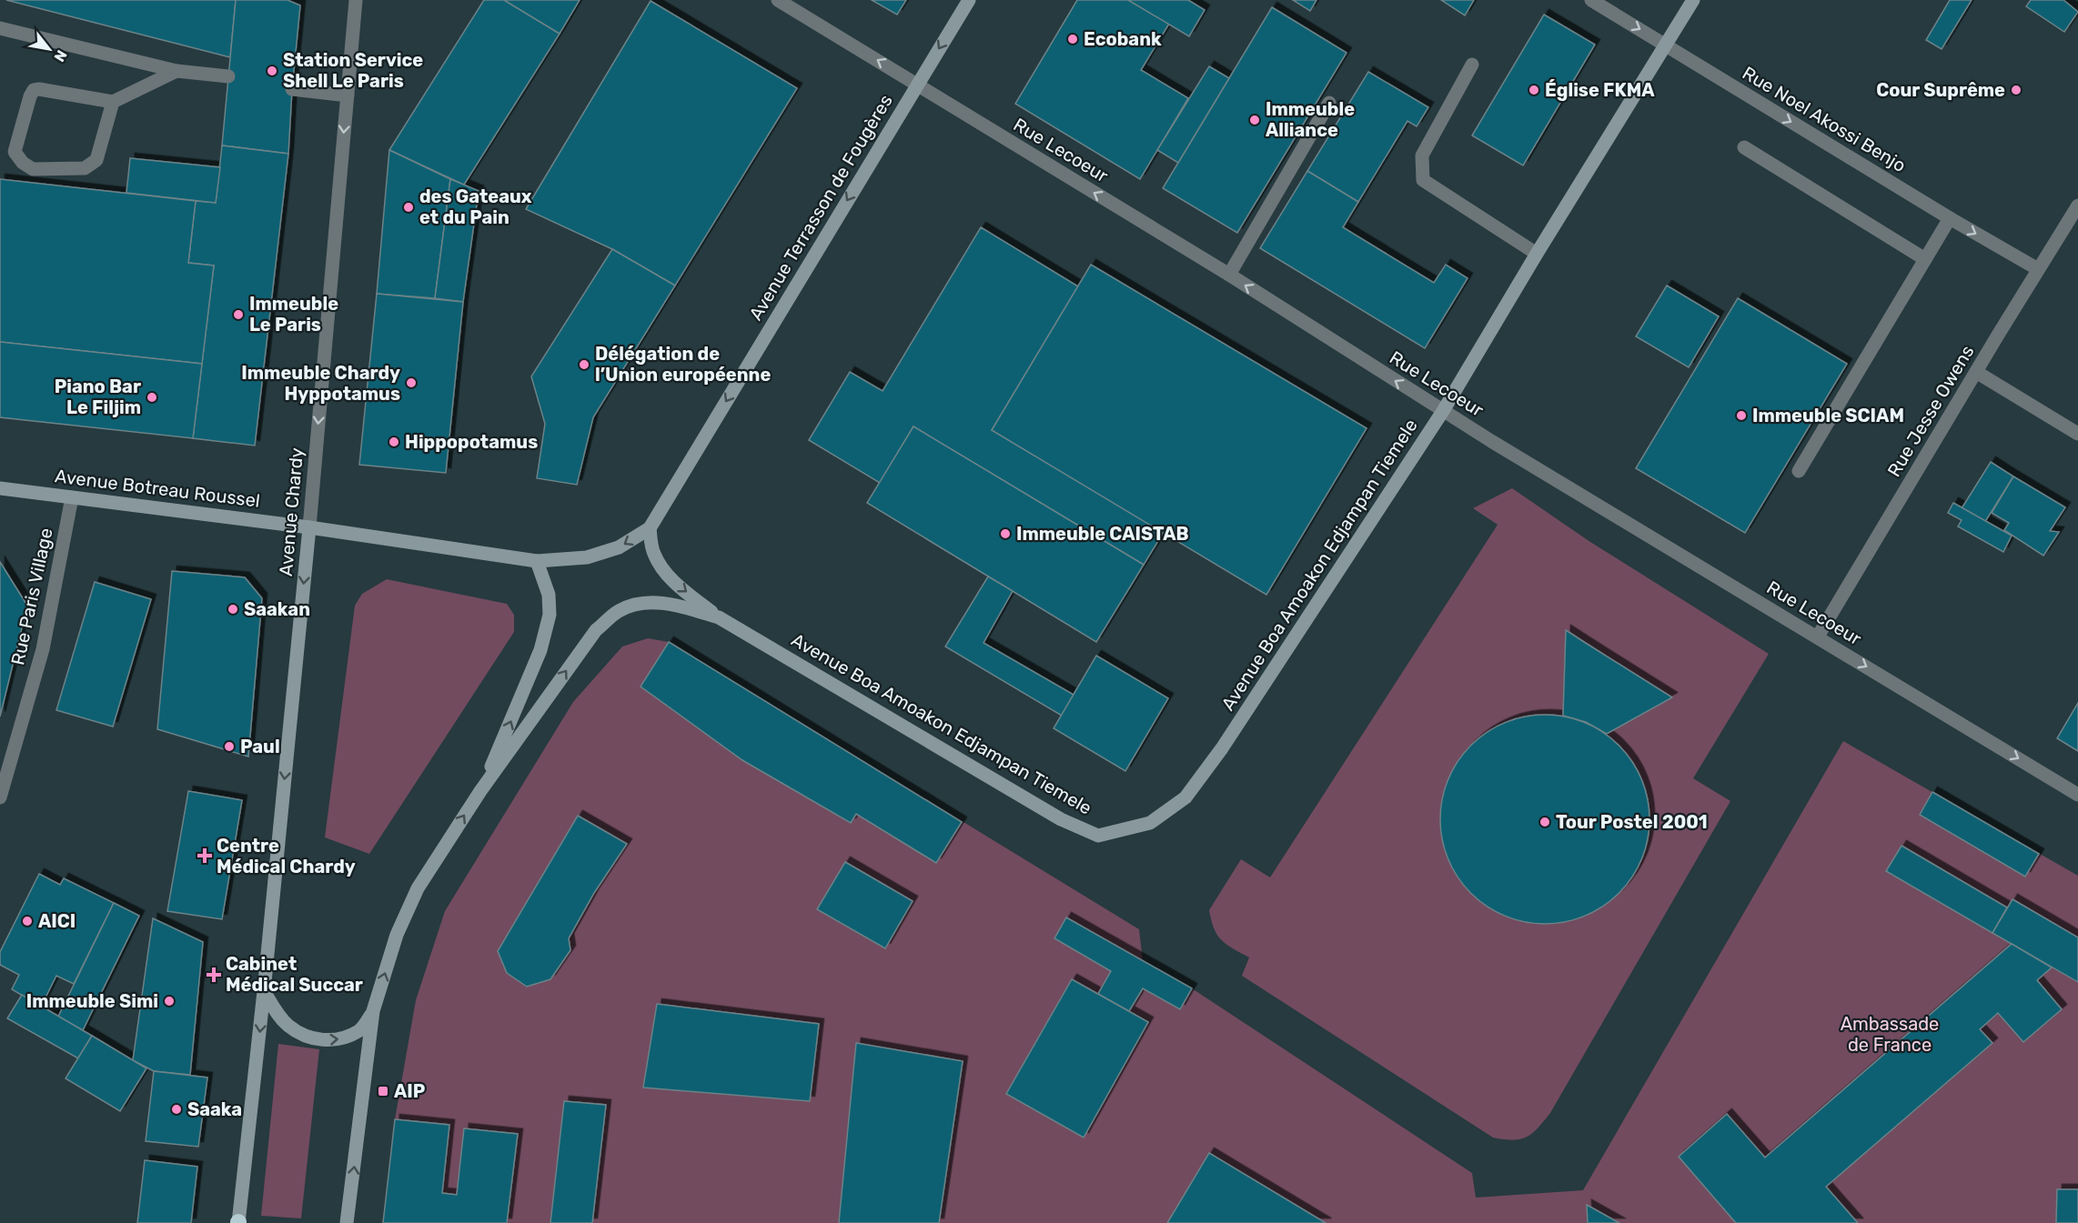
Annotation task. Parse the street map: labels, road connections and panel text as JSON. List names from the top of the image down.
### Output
{
  "streets": {
    "street": [
      "Rue Noel Akossi Benjo",
      "Rue Lecoeur",
      "Avenue Terrasson de Fougères",
      "Rue Jesse Owens",
      "Avenue Botreau Roussel",
      "Avenue Chardy",
      "Avenue Boa Amoakon Edjampan Tiemele",
      "Rue Paris Village"
    ]
  },
  "crossings": [
    ["Rue Noel Akossi Benjo", "Rue Jesse Owens"],
    ["Rue Noel Akossi Benjo", "Avenue Boa Amoakon Edjampan Tiemele"],
    ["Rue Lecoeur", "Avenue Terrasson de Fougères"],
    ["Rue Lecoeur", "Rue Jesse Owens"],
    ["Rue Lecoeur", "Avenue Boa Amoakon Edjampan Tiemele"],
    ["Avenue Terrasson de Fougères", "Avenue Botreau Roussel"],
    ["Avenue Terrasson de Fougères", "Avenue Chardy"],
    ["Avenue Botreau Roussel", "Avenue Chardy"],
    ["Avenue Botreau Roussel", "Rue Paris Village"]
  ],
  "one_way": ["Avenue Terrasson de Fougères", "Avenue Chardy"],
  "parks": ["Ambassade de France"],
  "places": {
    "other": [
      "Ecobank",
      "Station Service Shell Le Paris",
      "Église FKMA",
      "Cour Suprême",
      "Immeuble Alliance",
      "des Gateaux et du Pain",
      "Immeuble Le Paris",
      "Délégation de l’Union européenne",
      "Immeuble Chardy Hyppotamus",
      "Piano Bar Le Filjim",
      "Immeuble SCIAM",
      "Hippopotamus",
      "Immeuble CAISTAB",
      "Saakan",
      "Paul",
      "Tour Postel 2001",
      "AICI",
      "Immeuble Simi",
      "Saaka"
    ],
    "health": ["Centre Médical Chardy", "Cabinet Médical Succar"],
    "transit": ["AIP"]
  },
  "north": "bottom right"
}
